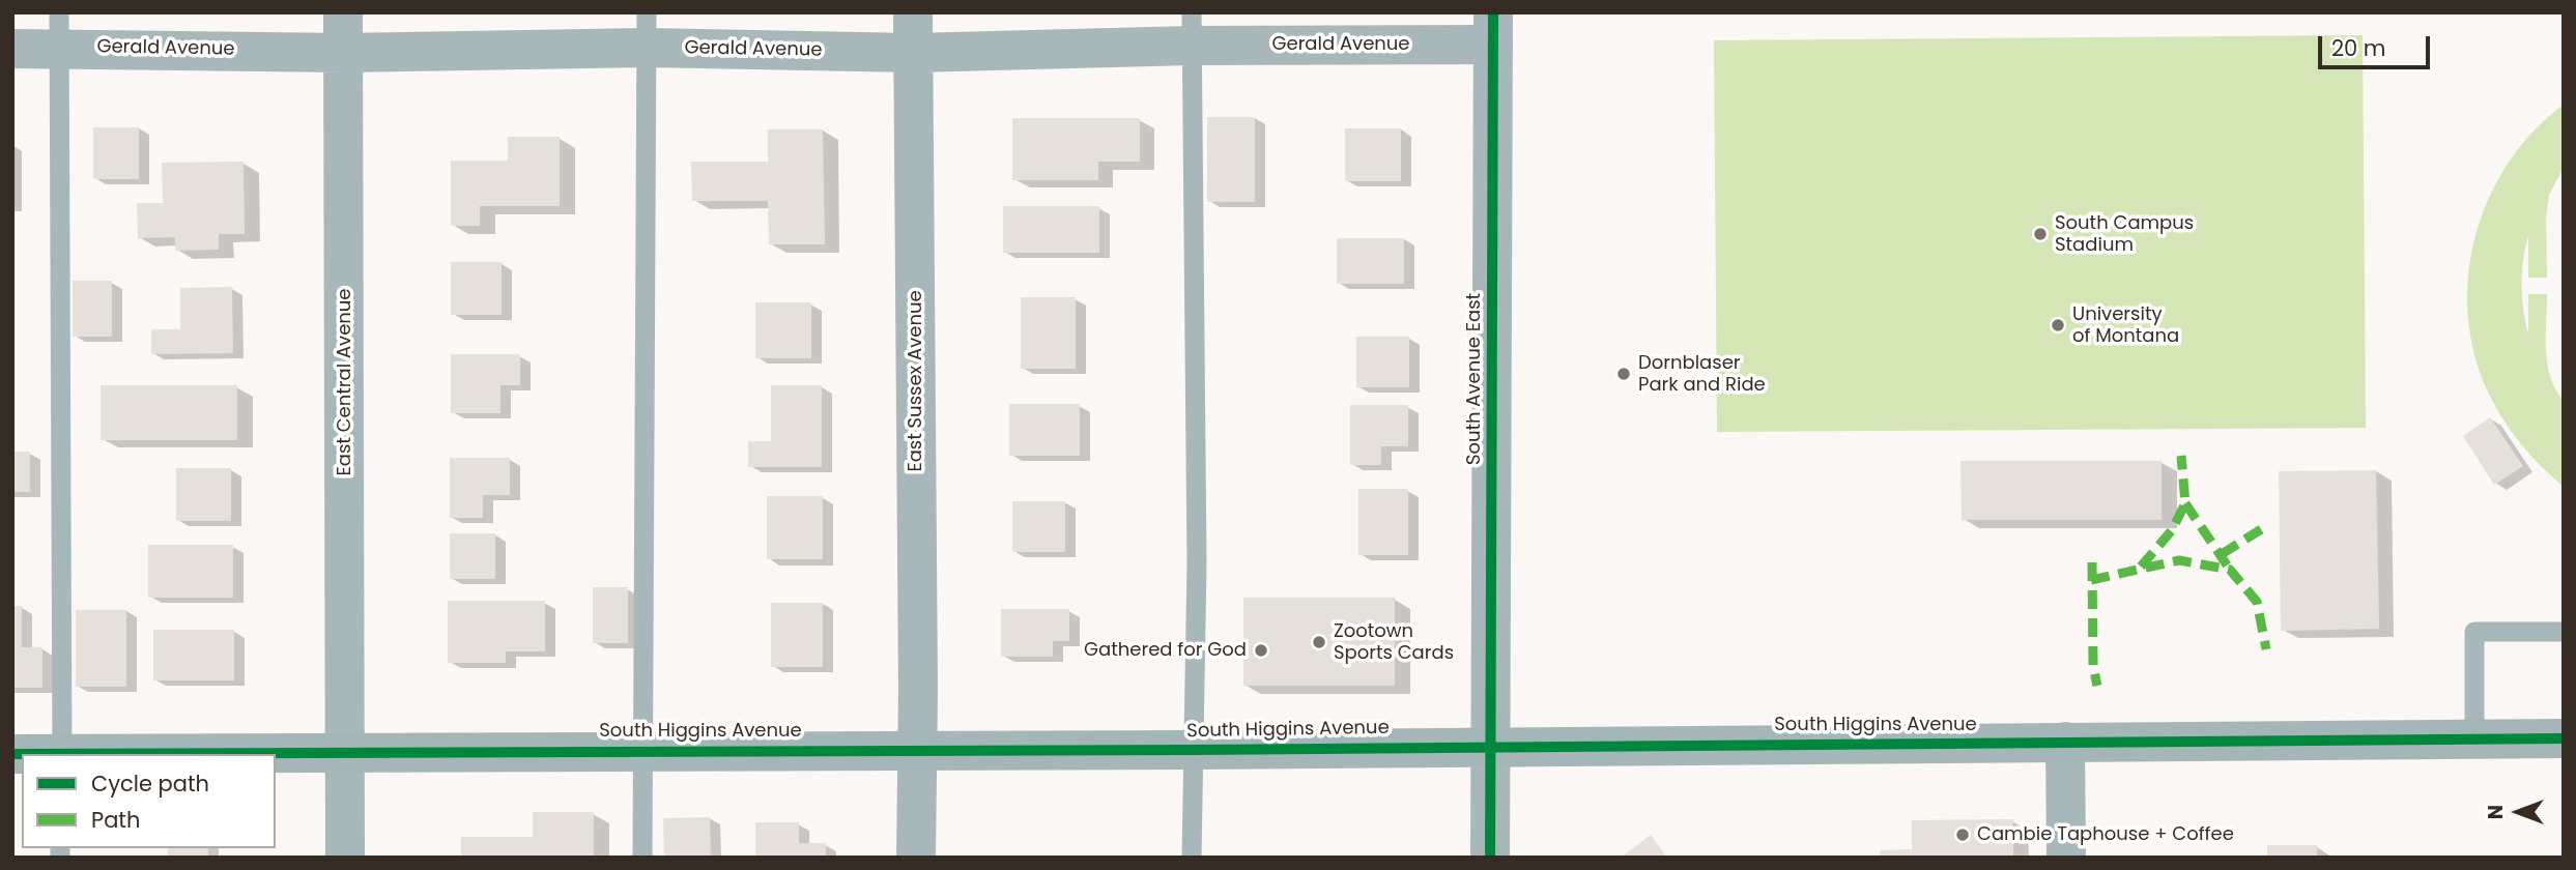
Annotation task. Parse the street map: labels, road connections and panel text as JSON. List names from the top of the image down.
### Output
{
  "streets": {
    "main road": ["South Higgins Avenue"],
    "street": [
      "Gerald Avenue",
      "South Avenue East",
      "East Sussex Avenue",
      "East Central Avenue"
    ]
  },
  "crossings": [
    ["Gerald Avenue", "South Avenue East"],
    ["Gerald Avenue", "East Sussex Avenue"],
    ["Gerald Avenue", "East Central Avenue"],
    ["South Avenue East", "South Higgins Avenue"],
    ["East Sussex Avenue", "South Higgins Avenue"],
    ["East Central Avenue", "South Higgins Avenue"]
  ],
  "places": [
    "South Campus Stadium",
    "University of Montana",
    "Dornblaser Park and Ride",
    "Zootown Sports Cards",
    "Gathered for God",
    "Cambie Taphouse + Coffee"
  ],
  "legend": ["Cycle path", "Path"],
  "scale_bar": "20 m",
  "north": "left"
}
